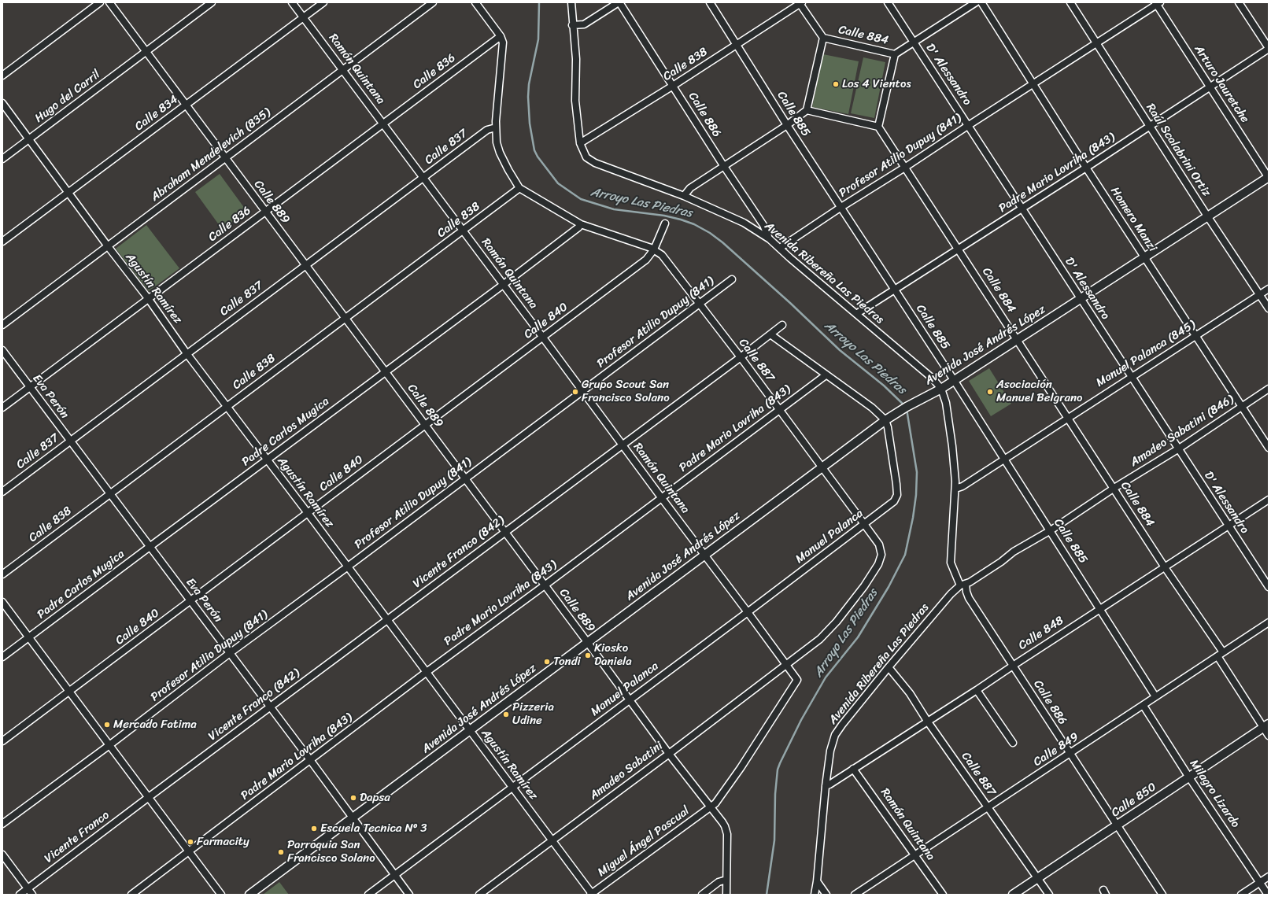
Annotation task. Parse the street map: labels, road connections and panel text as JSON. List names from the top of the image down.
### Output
{
  "streets": {
    "main road": ["Avenida José Andrés López", "Calle 850"],
    "street": [
      "Calle 884",
      "Calle 838",
      "Ramón Quintana",
      "Calle 836",
      "D' Alessandro",
      "Arturo Jauretche",
      "Hugo del Carril",
      "Calle 834",
      "Calle 885",
      "Calle 886",
      "Calle 837",
      "Raúl Scalabrini Ortiz",
      "Abraham Mendelevich (835)",
      "Profesor Atilio Dupuy (841)",
      "Padre Mario Lovriha (843)",
      "Calle 889",
      "Homero Manzi",
      "Avenida Ribereña Las Piedras",
      "Agustín Ramírez",
      "Calle 840",
      "Manuel Palanca (845)",
      "Calle 887",
      "Eva Perón",
      "Amadeo Sabatini (846)",
      "Padre Carlos Mugica",
      "Manuel Palanca",
      "Vicente Franco (842)",
      "Calle 848",
      "Calle 849",
      "Amadeo Sabatini",
      "Milagro Lizardo",
      "Vicente Franco",
      "Miguel Ángel Pascual"
    ]
  },
  "crossings": [
    ["Calle 884", "Profesor Atilio Dupuy (841)"],
    ["Calle 884", "Padre Mario Lovriha (843)"],
    ["Calle 884", "Avenida José Andrés López"],
    ["Calle 884", "Manuel Palanca (845)"],
    ["Calle 884", "Amadeo Sabatini (846)"],
    ["Calle 884", "Calle 848"],
    ["Calle 884", "Calle 849"],
    ["Calle 884", "Calle 850"],
    ["Calle 838", "Ramón Quintana"],
    ["Calle 838", "Calle 885"],
    ["Calle 838", "Calle 886"],
    ["Calle 838", "Calle 889"],
    ["Calle 838", "Avenida Ribereña Las Piedras"],
    ["Calle 838", "Agustín Ramírez"],
    ["Calle 838", "Eva Perón"],
    ["Ramón Quintana", "Calle 836"],
    ["Ramón Quintana", "Calle 834"],
    ["Ramón Quintana", "Calle 837"],
    ["Ramón Quintana", "Abraham Mendelevich (835)"],
    ["Ramón Quintana", "Profesor Atilio Dupuy (841)"],
    ["Ramón Quintana", "Padre Mario Lovriha (843)"],
    ["Ramón Quintana", "Calle 889"],
    ["Ramón Quintana", "Calle 840"],
    ["Ramón Quintana", "Avenida José Andrés López"],
    ["Ramón Quintana", "Calle 887"],
    ["Ramón Quintana", "Padre Carlos Mugica"],
    ["Ramón Quintana", "Manuel Palanca"],
    ["Ramón Quintana", "Vicente Franco (842)"],
    ["Ramón Quintana", "Calle 848"],
    ["Ramón Quintana", "Calle 849"],
    ["Ramón Quintana", "Amadeo Sabatini"],
    ["Ramón Quintana", "Miguel Ángel Pascual"],
    ["Calle 836", "Calle 889"],
    ["Calle 836", "Agustín Ramírez"],
    ["Calle 836", "Eva Perón"],
    ["D' Alessandro", "Profesor Atilio Dupuy (841)"],
    ["D' Alessandro", "Padre Mario Lovriha (843)"],
    ["D' Alessandro", "Avenida José Andrés López"],
    ["D' Alessandro", "Manuel Palanca (845)"],
    ["D' Alessandro", "Amadeo Sabatini (846)"],
    ["D' Alessandro", "Calle 848"],
    ["Arturo Jauretche", "Profesor Atilio Dupuy (841)"],
    ["Arturo Jauretche", "Padre Mario Lovriha (843)"],
    ["Arturo Jauretche", "Avenida José Andrés López"],
    ["Hugo del Carril", "Calle 889"],
    ["Hugo del Carril", "Agustín Ramírez"],
    ["Calle 834", "Calle 889"],
    ["Calle 834", "Agustín Ramírez"],
    ["Calle 885", "Profesor Atilio Dupuy (841)"],
    ["Calle 885", "Padre Mario Lovriha (843)"],
    ["Calle 885", "Avenida José Andrés López"],
    ["Calle 885", "Manuel Palanca (845)"],
    ["Calle 885", "Amadeo Sabatini (846)"],
    ["Calle 885", "Calle 848"],
    ["Calle 885", "Calle 849"],
    ["Calle 886", "Avenida Ribereña Las Piedras"],
    ["Calle 886", "Amadeo Sabatini (846)"],
    ["Calle 886", "Calle 848"],
    ["Calle 886", "Calle 849"],
    ["Calle 886", "Calle 850"],
    ["Calle 837", "Calle 889"],
    ["Calle 837", "Agustín Ramírez"],
    ["Calle 837", "Eva Perón"],
    ["Raúl Scalabrini Ortiz", "Profesor Atilio Dupuy (841)"],
    ["Raúl Scalabrini Ortiz", "Padre Mario Lovriha (843)"],
    ["Raúl Scalabrini Ortiz", "Avenida José Andrés López"],
    ["Raúl Scalabrini Ortiz", "Manuel Palanca (845)"],
    ["Abraham Mendelevich (835)", "Calle 889"],
    ["Abraham Mendelevich (835)", "Agustín Ramírez"],
    ["Profesor Atilio Dupuy (841)", "Calle 889"],
    ["Profesor Atilio Dupuy (841)", "Homero Manzi"],
    ["Profesor Atilio Dupuy (841)", "Avenida Ribereña Las Piedras"],
    ["Profesor Atilio Dupuy (841)", "Agustín Ramírez"],
    ["Profesor Atilio Dupuy (841)", "Calle 887"],
    ["Profesor Atilio Dupuy (841)", "Eva Perón"],
    ["Padre Mario Lovriha (843)", "Calle 889"],
    ["Padre Mario Lovriha (843)", "Homero Manzi"],
    ["Padre Mario Lovriha (843)", "Avenida Ribereña Las Piedras"],
    ["Padre Mario Lovriha (843)", "Agustín Ramírez"],
    ["Padre Mario Lovriha (843)", "Calle 887"],
    ["Padre Mario Lovriha (843)", "Eva Perón"],
    ["Calle 889", "Calle 840"],
    ["Calle 889", "Avenida José Andrés López"],
    ["Calle 889", "Padre Carlos Mugica"],
    ["Calle 889", "Manuel Palanca"],
    ["Calle 889", "Vicente Franco (842)"],
    ["Calle 889", "Amadeo Sabatini"],
    ["Calle 889", "Miguel Ángel Pascual"],
    ["Homero Manzi", "Avenida José Andrés López"],
    ["Homero Manzi", "Manuel Palanca (845)"],
    ["Homero Manzi", "Amadeo Sabatini (846)"],
    ["Avenida Ribereña Las Piedras", "Avenida José Andrés López"],
    ["Avenida Ribereña Las Piedras", "Manuel Palanca (845)"],
    ["Avenida Ribereña Las Piedras", "Calle 887"],
    ["Avenida Ribereña Las Piedras", "Amadeo Sabatini (846)"],
    ["Avenida Ribereña Las Piedras", "Calle 848"],
    ["Agustín Ramírez", "Calle 840"],
    ["Agustín Ramírez", "Avenida José Andrés López"],
    ["Agustín Ramírez", "Padre Carlos Mugica"],
    ["Agustín Ramírez", "Manuel Palanca"],
    ["Agustín Ramírez", "Vicente Franco (842)"],
    ["Agustín Ramírez", "Amadeo Sabatini"],
    ["Agustín Ramírez", "Miguel Ángel Pascual"],
    ["Calle 840", "Calle 887"],
    ["Calle 840", "Eva Perón"],
    ["Avenida José Andrés López", "Calle 887"],
    ["Avenida José Andrés López", "Eva Perón"],
    ["Avenida José Andrés López", "Manuel Palanca"],
    ["Calle 887", "Manuel Palanca"],
    ["Calle 887", "Vicente Franco (842)"],
    ["Calle 887", "Calle 848"],
    ["Calle 887", "Calle 849"],
    ["Calle 887", "Amadeo Sabatini"],
    ["Calle 887", "Calle 850"],
    ["Eva Perón", "Padre Carlos Mugica"],
    ["Eva Perón", "Manuel Palanca"],
    ["Eva Perón", "Vicente Franco (842)"],
    ["Vicente Franco (842)", "Vicente Franco"],
    ["Calle 849", "Milagro Lizardo"],
    ["Milagro Lizardo", "Calle 850"]
  ],
  "water": ["Arroyo Las Piedras"],
  "places": [
    "Los 4 Vientos",
    "Grupo Scout San Francisco Solano",
    "Asociación Manuel Belgrano",
    "Kiosko Daniela",
    "Tondi",
    "Pizzeria Udine",
    "Mercado Fatima",
    "Dapsa",
    "Escuela Tecnica Nº 3",
    "Farmacity",
    "Parroquia San Francisco Solano"
  ]
}
